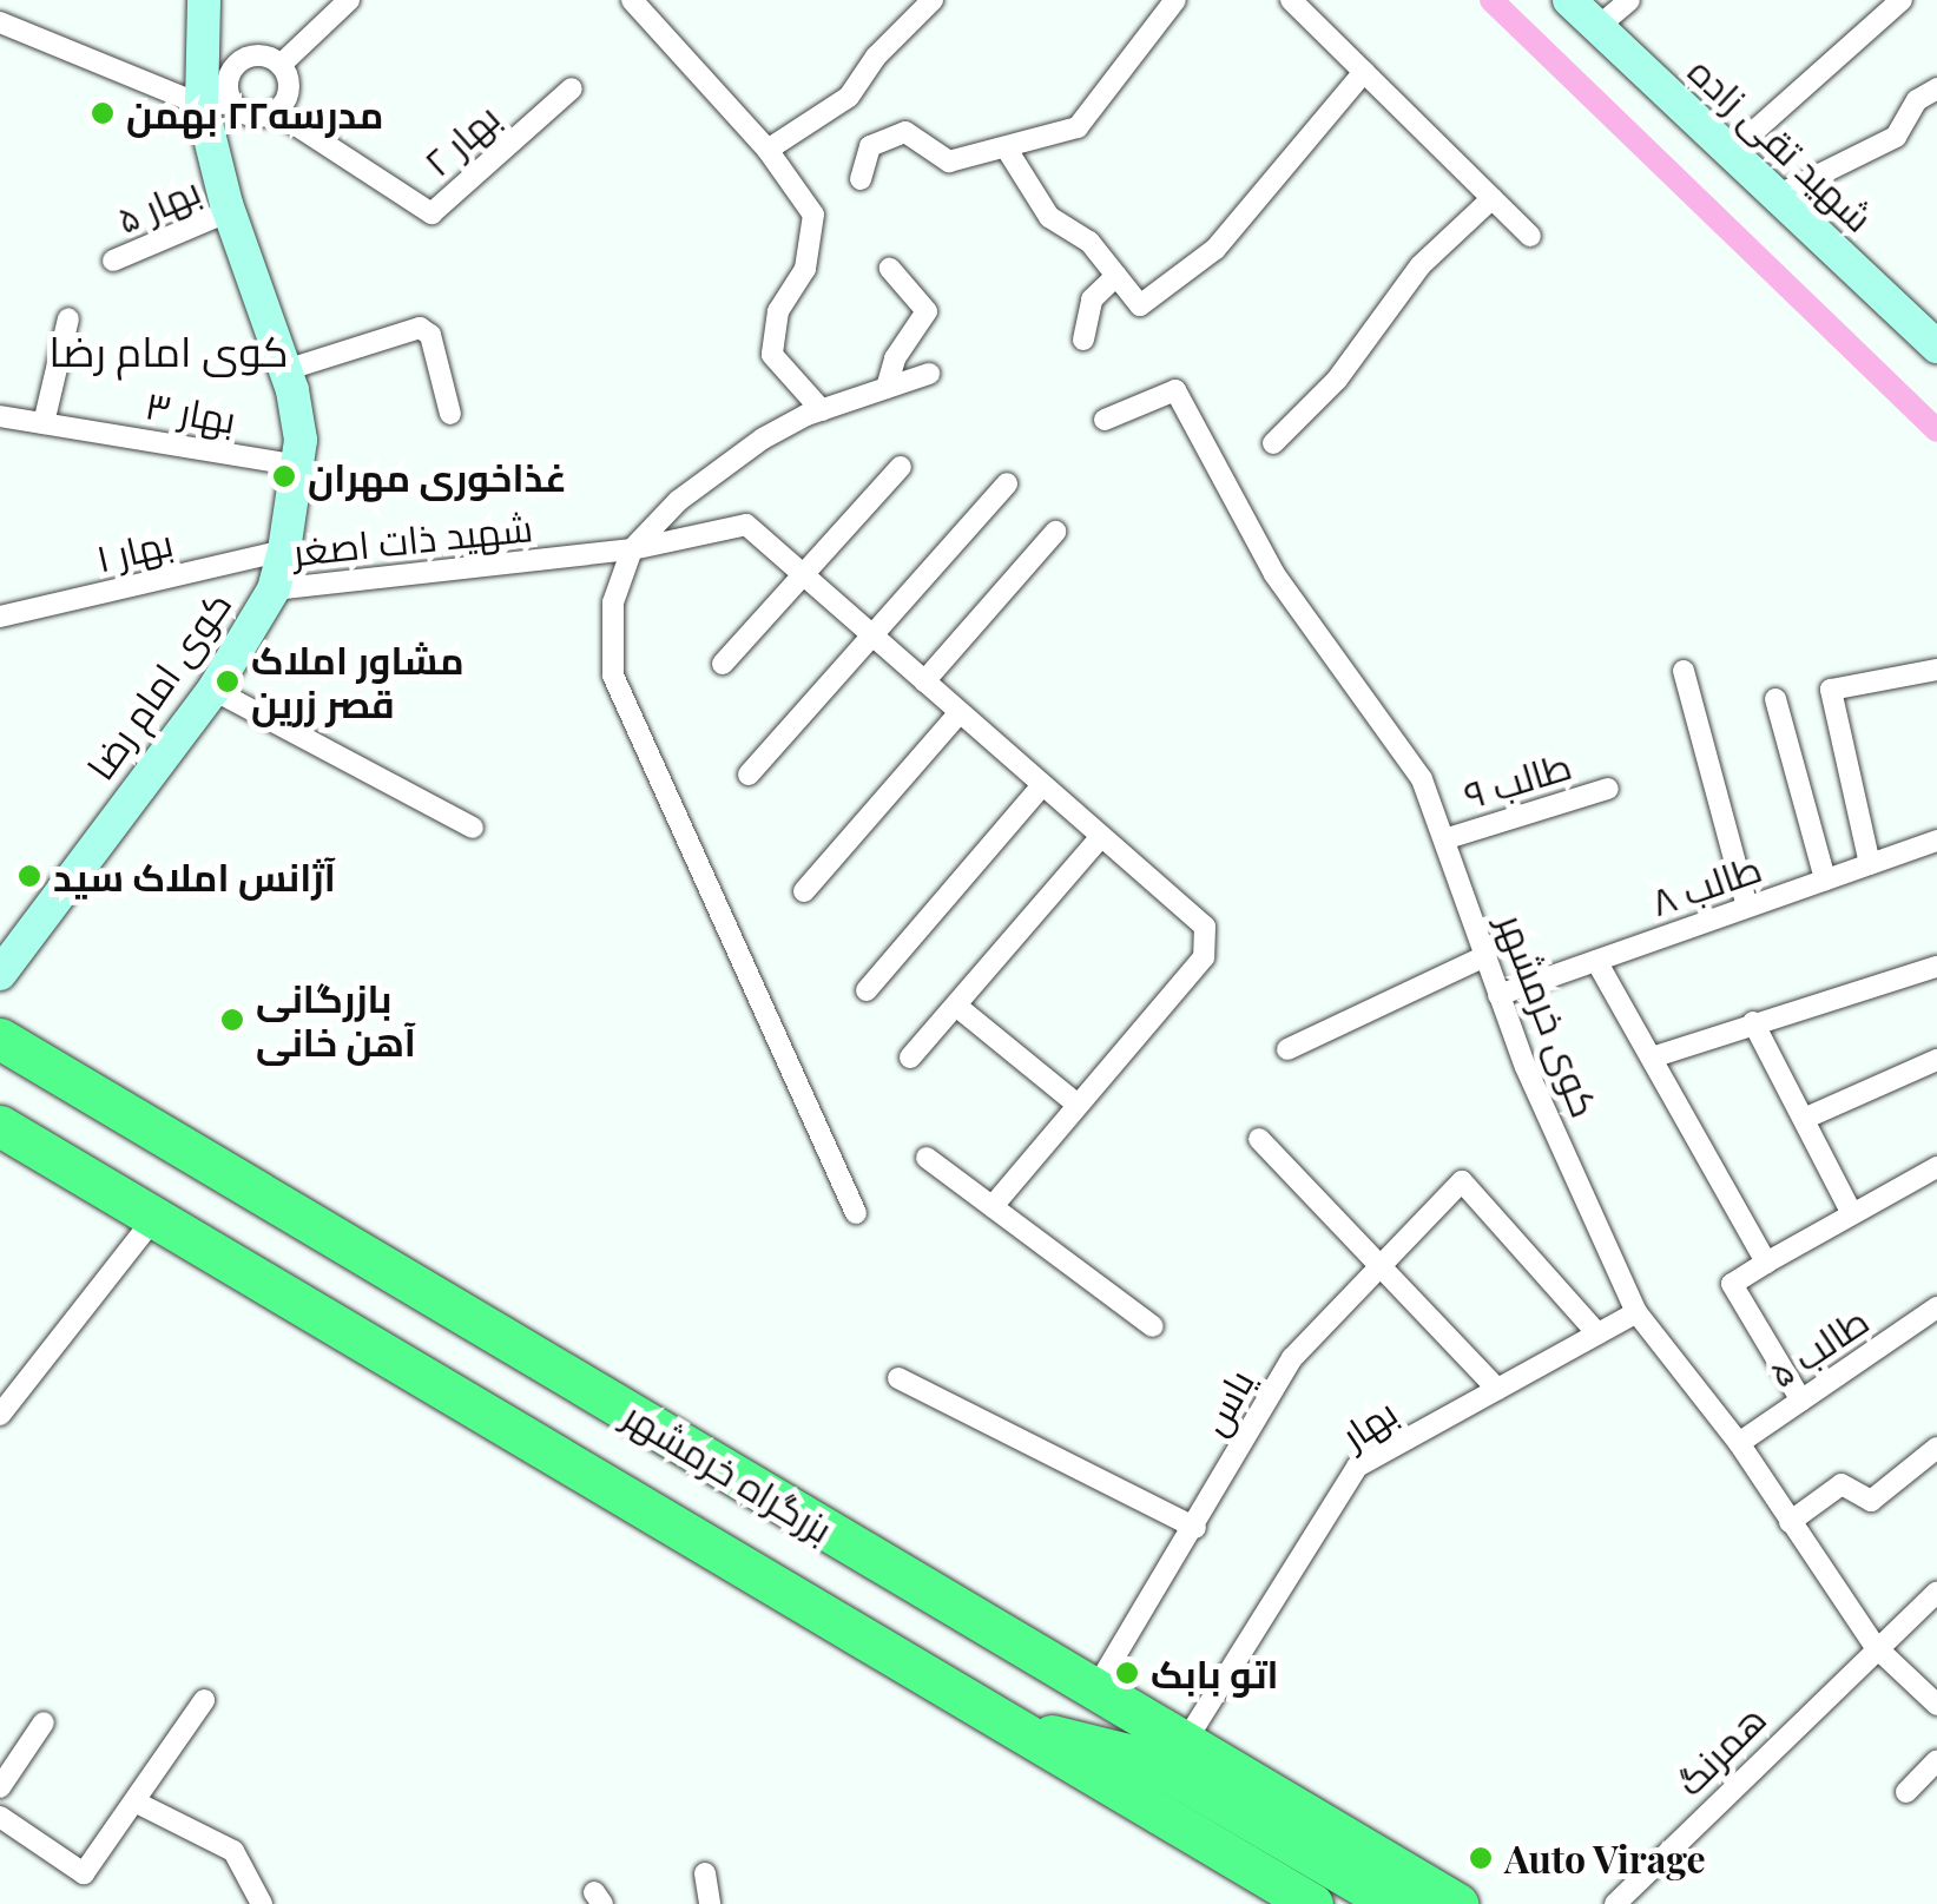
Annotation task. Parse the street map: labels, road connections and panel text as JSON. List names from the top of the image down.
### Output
{
  "streets": {
    "highway": ["بزرگراه خرمشهر"],
    "main road": ["شهید تقی زاده", "کوی امام رضا"],
    "street": [
      "بهار ۲",
      "بهار ۵",
      "بهار ۳",
      "شهید ذات اصغر",
      "بهار ۱",
      "طالب ۹",
      "طالب ۸",
      "کوی خرمشهر",
      "طالب ۵",
      "یاس",
      "بهار",
      "همرنگ"
    ]
  },
  "crossings": [
    ["بهار ۲", "کوی امام رضا"],
    ["بهار ۵", "کوی امام رضا"],
    ["بهار ۳", "کوی امام رضا"],
    ["شهید ذات اصغر", "کوی امام رضا"],
    ["بهار ۱", "کوی امام رضا"],
    ["طالب ۹", "کوی خرمشهر"],
    ["طالب ۸", "کوی خرمشهر"],
    ["کوی خرمشهر", "طالب ۵"],
    ["کوی خرمشهر", "بهار"],
    ["کوی خرمشهر", "همرنگ"],
    ["یاس", "بهار"],
    ["یاس", "بزرگراه خرمشهر"],
    ["بهار", "بزرگراه خرمشهر"]
  ],
  "districts": ["کوی امام رضا"],
  "places": [
    "مدرسه۲۲ بهمن",
    "غذاخوری مهران",
    "مشاور املاک قصر زرین",
    "آژانس املاک سید",
    "بازرگانی آهن خانی",
    "اتو بابک",
    "Auto Virage"
  ]
}
